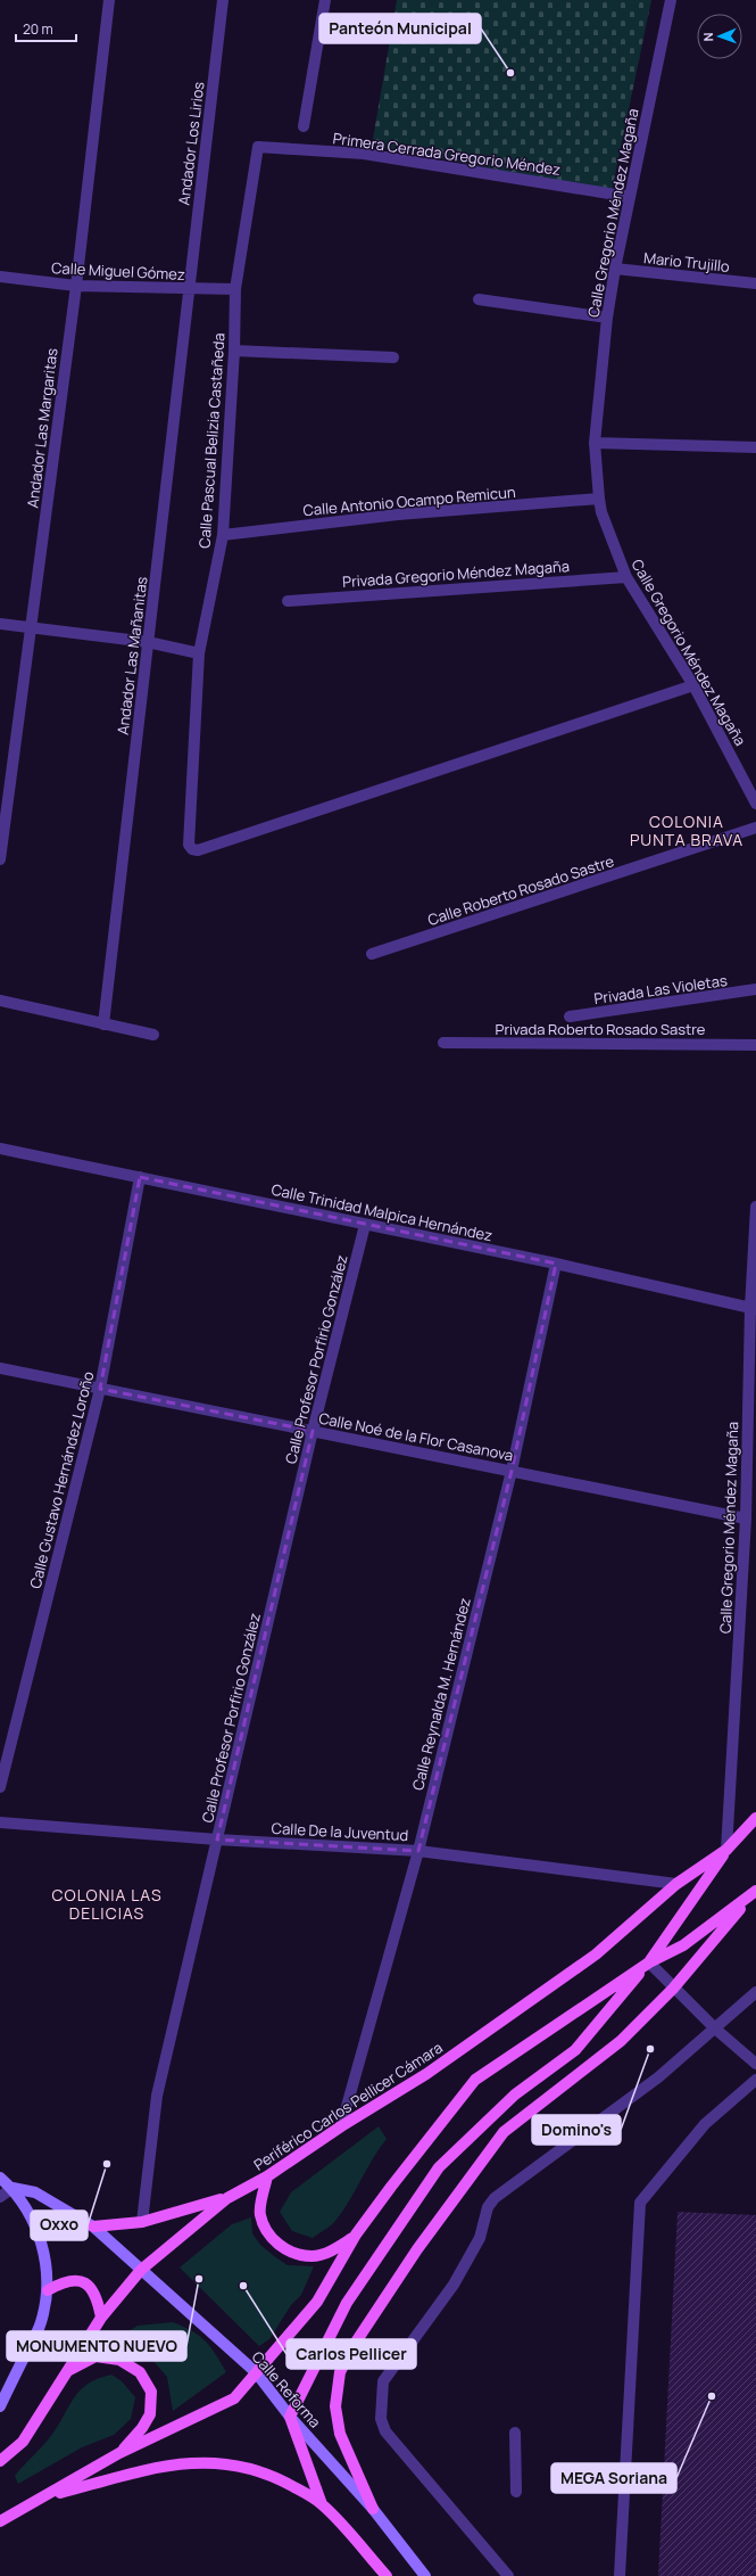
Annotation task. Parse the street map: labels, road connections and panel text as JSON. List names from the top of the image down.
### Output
{
  "streets": {
    "main road": ["Periférico Carlos Pellicer Cámara", "Calle Reforma"],
    "street": [
      "Andador Los Lirios",
      "Primera Cerrada Gregorio Méndez",
      "Calle Gregorio Méndez Magaña",
      "Mario Trujillo",
      "Calle Miguel Gómez",
      "Andador Las Margaritas",
      "Calle Pascual Belizia Castañeda",
      "Calle Antonio Ocampo Remicun",
      "Privada Gregorio Méndez Magaña",
      "Andador Las Mañanitas",
      "Calle Roberto Rosado Sastre",
      "Privada Las Violetas",
      "Privada Roberto Rosado Sastre",
      "Calle Trinidad Malpica Hernández",
      "Calle Profesor Porfirio González",
      "Calle Noé de la Flor Casanova",
      "Calle Gustavo Hernández Loroño",
      "Calle Reynalda M. Hernández",
      "Calle De la Juventud"
    ]
  },
  "crossings": [
    ["Andador Los Lirios", "Calle Miguel Gómez"],
    ["Andador Los Lirios", "Andador Las Mañanitas"],
    ["Primera Cerrada Gregorio Méndez", "Calle Gregorio Méndez Magaña"],
    ["Primera Cerrada Gregorio Méndez", "Calle Pascual Belizia Castañeda"],
    ["Calle Gregorio Méndez Magaña", "Mario Trujillo"],
    ["Calle Gregorio Méndez Magaña", "Calle Pascual Belizia Castañeda"],
    ["Calle Gregorio Méndez Magaña", "Calle Antonio Ocampo Remicun"],
    ["Calle Gregorio Méndez Magaña", "Privada Gregorio Méndez Magaña"],
    ["Calle Gregorio Méndez Magaña", "Calle Trinidad Malpica Hernández"],
    ["Calle Gregorio Méndez Magaña", "Calle Noé de la Flor Casanova"],
    ["Calle Gregorio Méndez Magaña", "Periférico Carlos Pellicer Cámara"],
    ["Calle Miguel Gómez", "Andador Las Margaritas"],
    ["Calle Miguel Gómez", "Calle Pascual Belizia Castañeda"],
    ["Calle Miguel Gómez", "Andador Las Mañanitas"],
    ["Calle Pascual Belizia Castañeda", "Calle Antonio Ocampo Remicun"],
    ["Calle Trinidad Malpica Hernández", "Calle Profesor Porfirio González"],
    ["Calle Trinidad Malpica Hernández", "Calle Gustavo Hernández Loroño"],
    ["Calle Trinidad Malpica Hernández", "Calle Reynalda M. Hernández"],
    ["Calle Profesor Porfirio González", "Calle Noé de la Flor Casanova"],
    ["Calle Profesor Porfirio González", "Calle De la Juventud"],
    ["Calle Noé de la Flor Casanova", "Calle Gustavo Hernández Loroño"],
    ["Calle Noé de la Flor Casanova", "Calle Reynalda M. Hernández"],
    ["Calle Reynalda M. Hernández", "Calle De la Juventud"],
    ["Calle Reynalda M. Hernández", "Periférico Carlos Pellicer Cámara"],
    ["Calle De la Juventud", "Periférico Carlos Pellicer Cámara"],
    ["Periférico Carlos Pellicer Cámara", "Calle Reforma"]
  ],
  "districts": ["COLONIA PUNTA BRAVA", "COLONIA LAS DELICIAS"],
  "places": [
    "Panteón Municipal",
    "Domino's",
    "Oxxo",
    "MONUMENTO NUEVO",
    "Carlos Pellicer",
    "MEGA Soriana"
  ],
  "scale_bar": "20 m",
  "north": "left"
}
